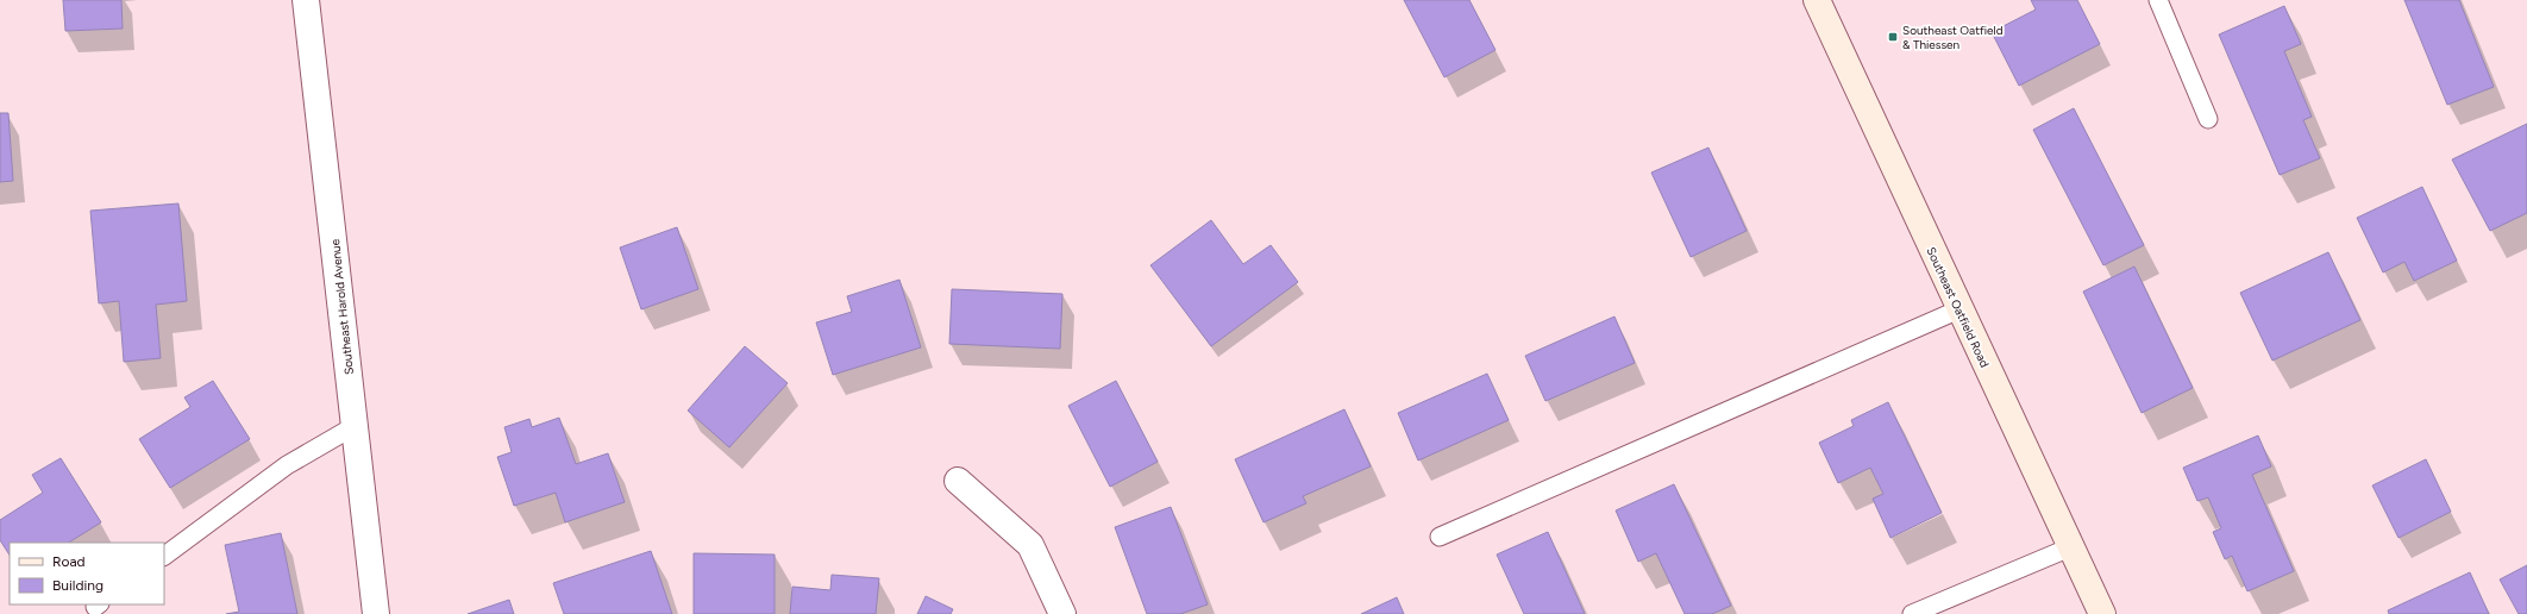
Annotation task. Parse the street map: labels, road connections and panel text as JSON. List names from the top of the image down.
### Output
{
  "streets": {
    "main road": ["Southeast Oatfield Road"],
    "street": ["Southeast Harold Avenue"]
  },
  "places": {
    "transit": ["Southeast Oatfield & Thiessen"]
  },
  "legend": ["Road", "Building"]
}
